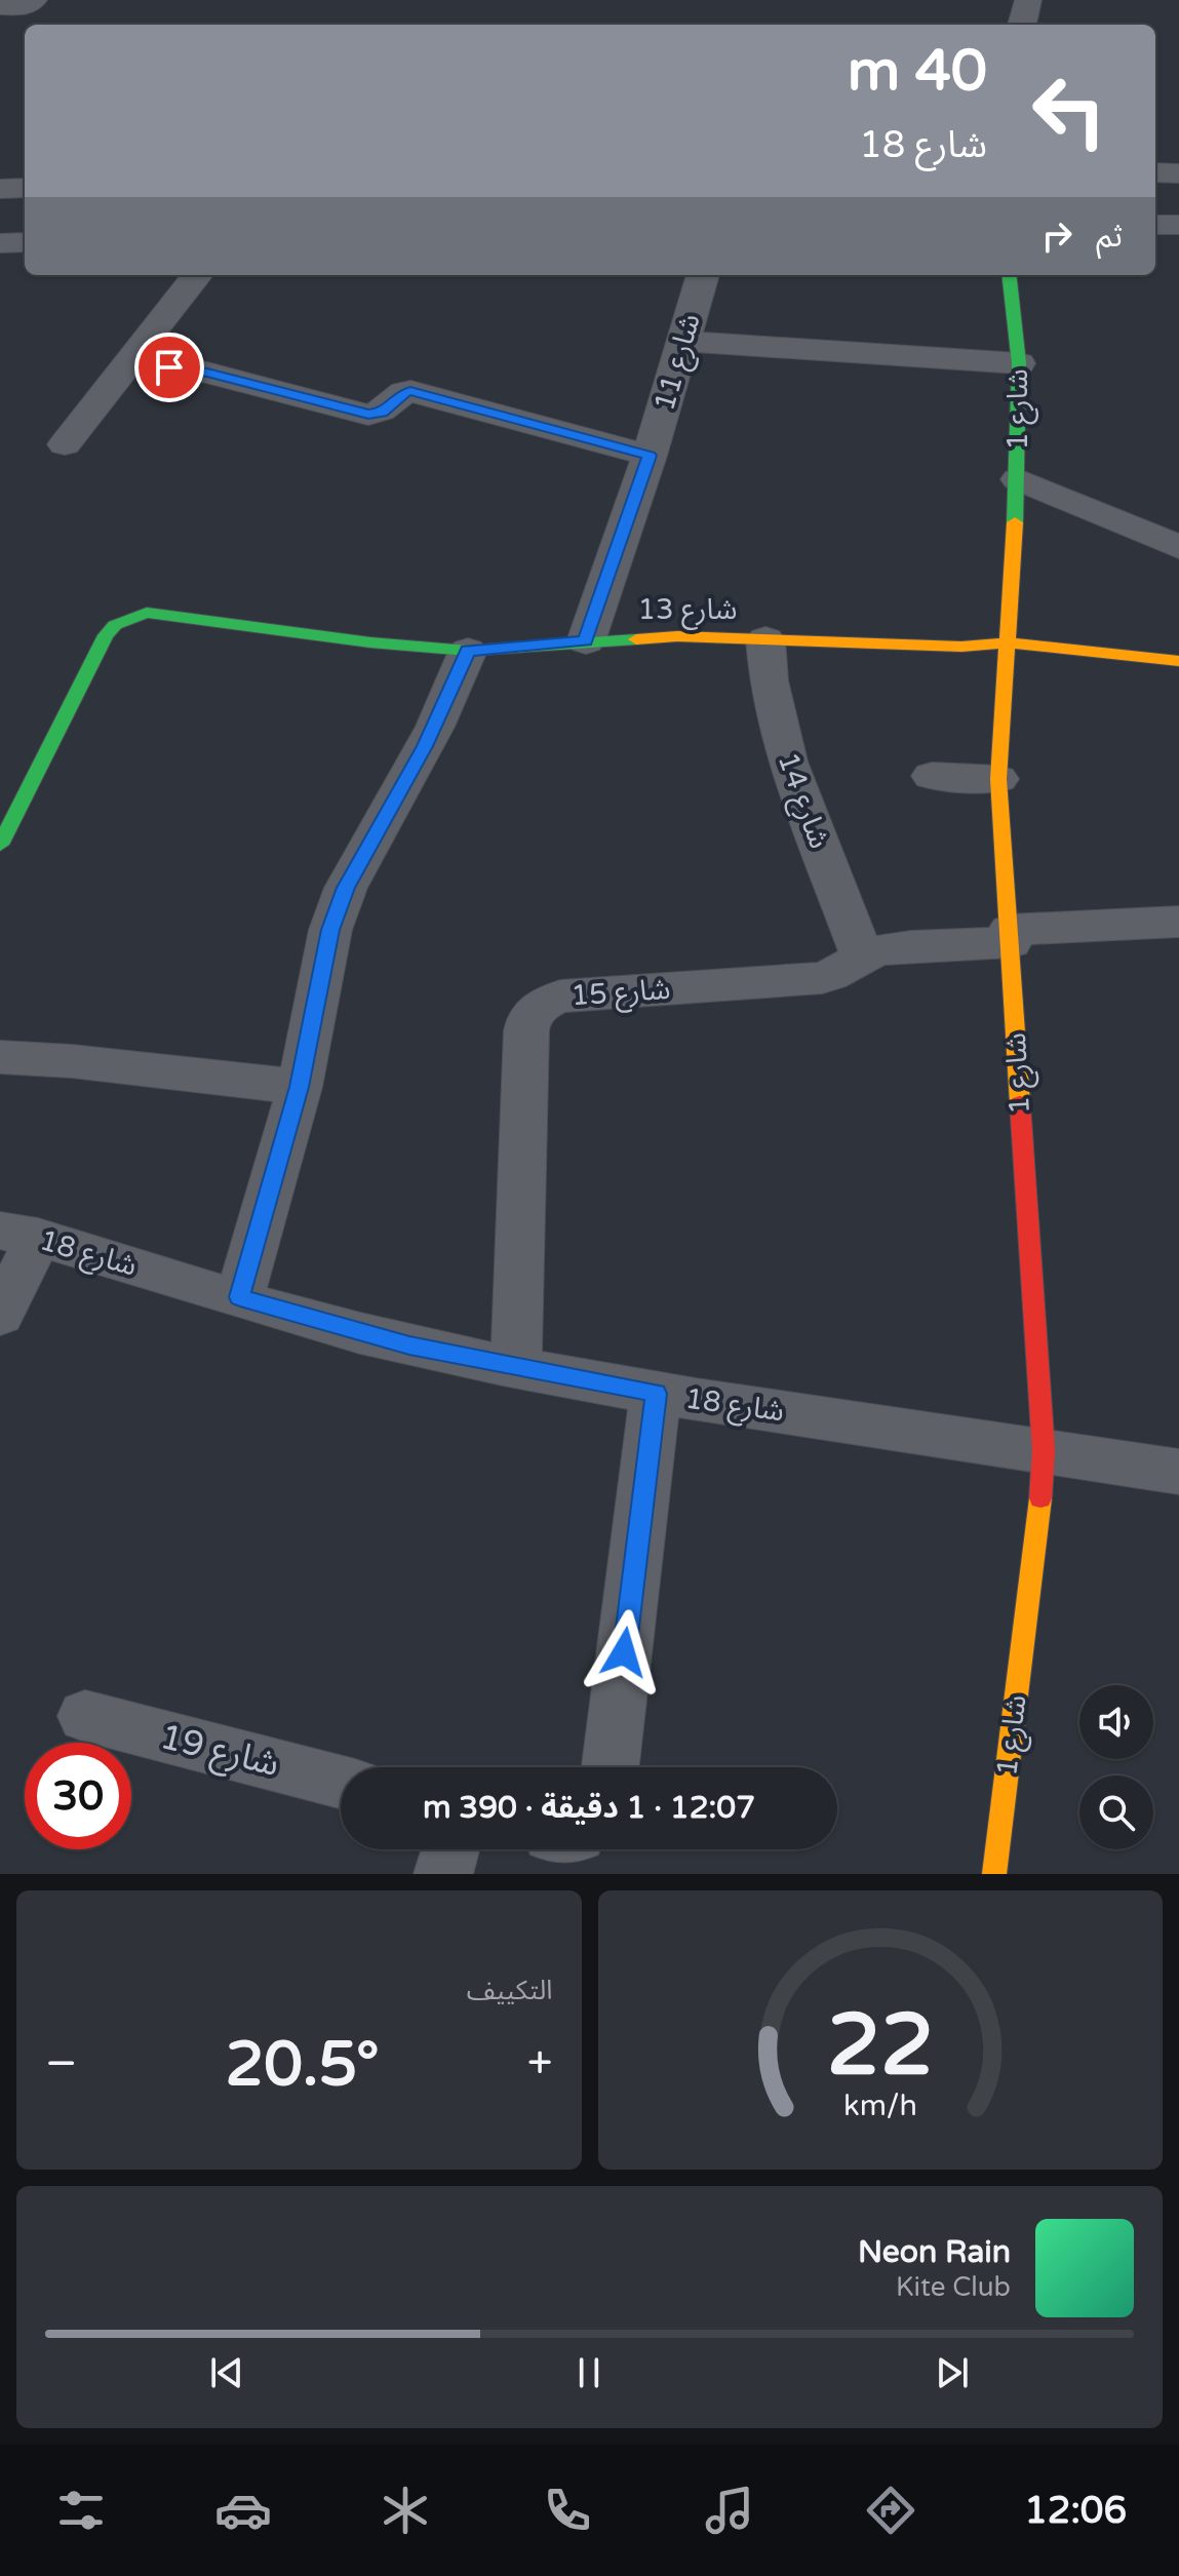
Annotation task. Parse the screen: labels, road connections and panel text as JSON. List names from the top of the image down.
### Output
{
  "streets": {
    "street": [
      "شارع 11",
      "شارع 1",
      "شارع 13",
      "شارع 14",
      "شارع 15",
      "شارع 18",
      "شارع 19"
    ]
  },
  "crossings": [
    ["شارع 11", "شارع 13"],
    ["شارع 1", "شارع 13"],
    ["شارع 1", "شارع 15"],
    ["شارع 1", "شارع 18"],
    ["شارع 13", "شارع 14"],
    ["شارع 14", "شارع 15"],
    ["شارع 15", "شارع 18"]
  ],
  "page": {
    "turn": ["40 m", "شارع 18"],
    "then": "ثم",
    "limit": "30",
    "trip": "12:07 · 1 دقيقة · 390 m",
    "tile": "التكييف",
    "heat": ["−", "20.5°", "+"],
    "song": ["Neon Rain", "Kite Club"],
    "tabs": "12:06",
    "gauge": ["22", "km/h"]
  }
}
